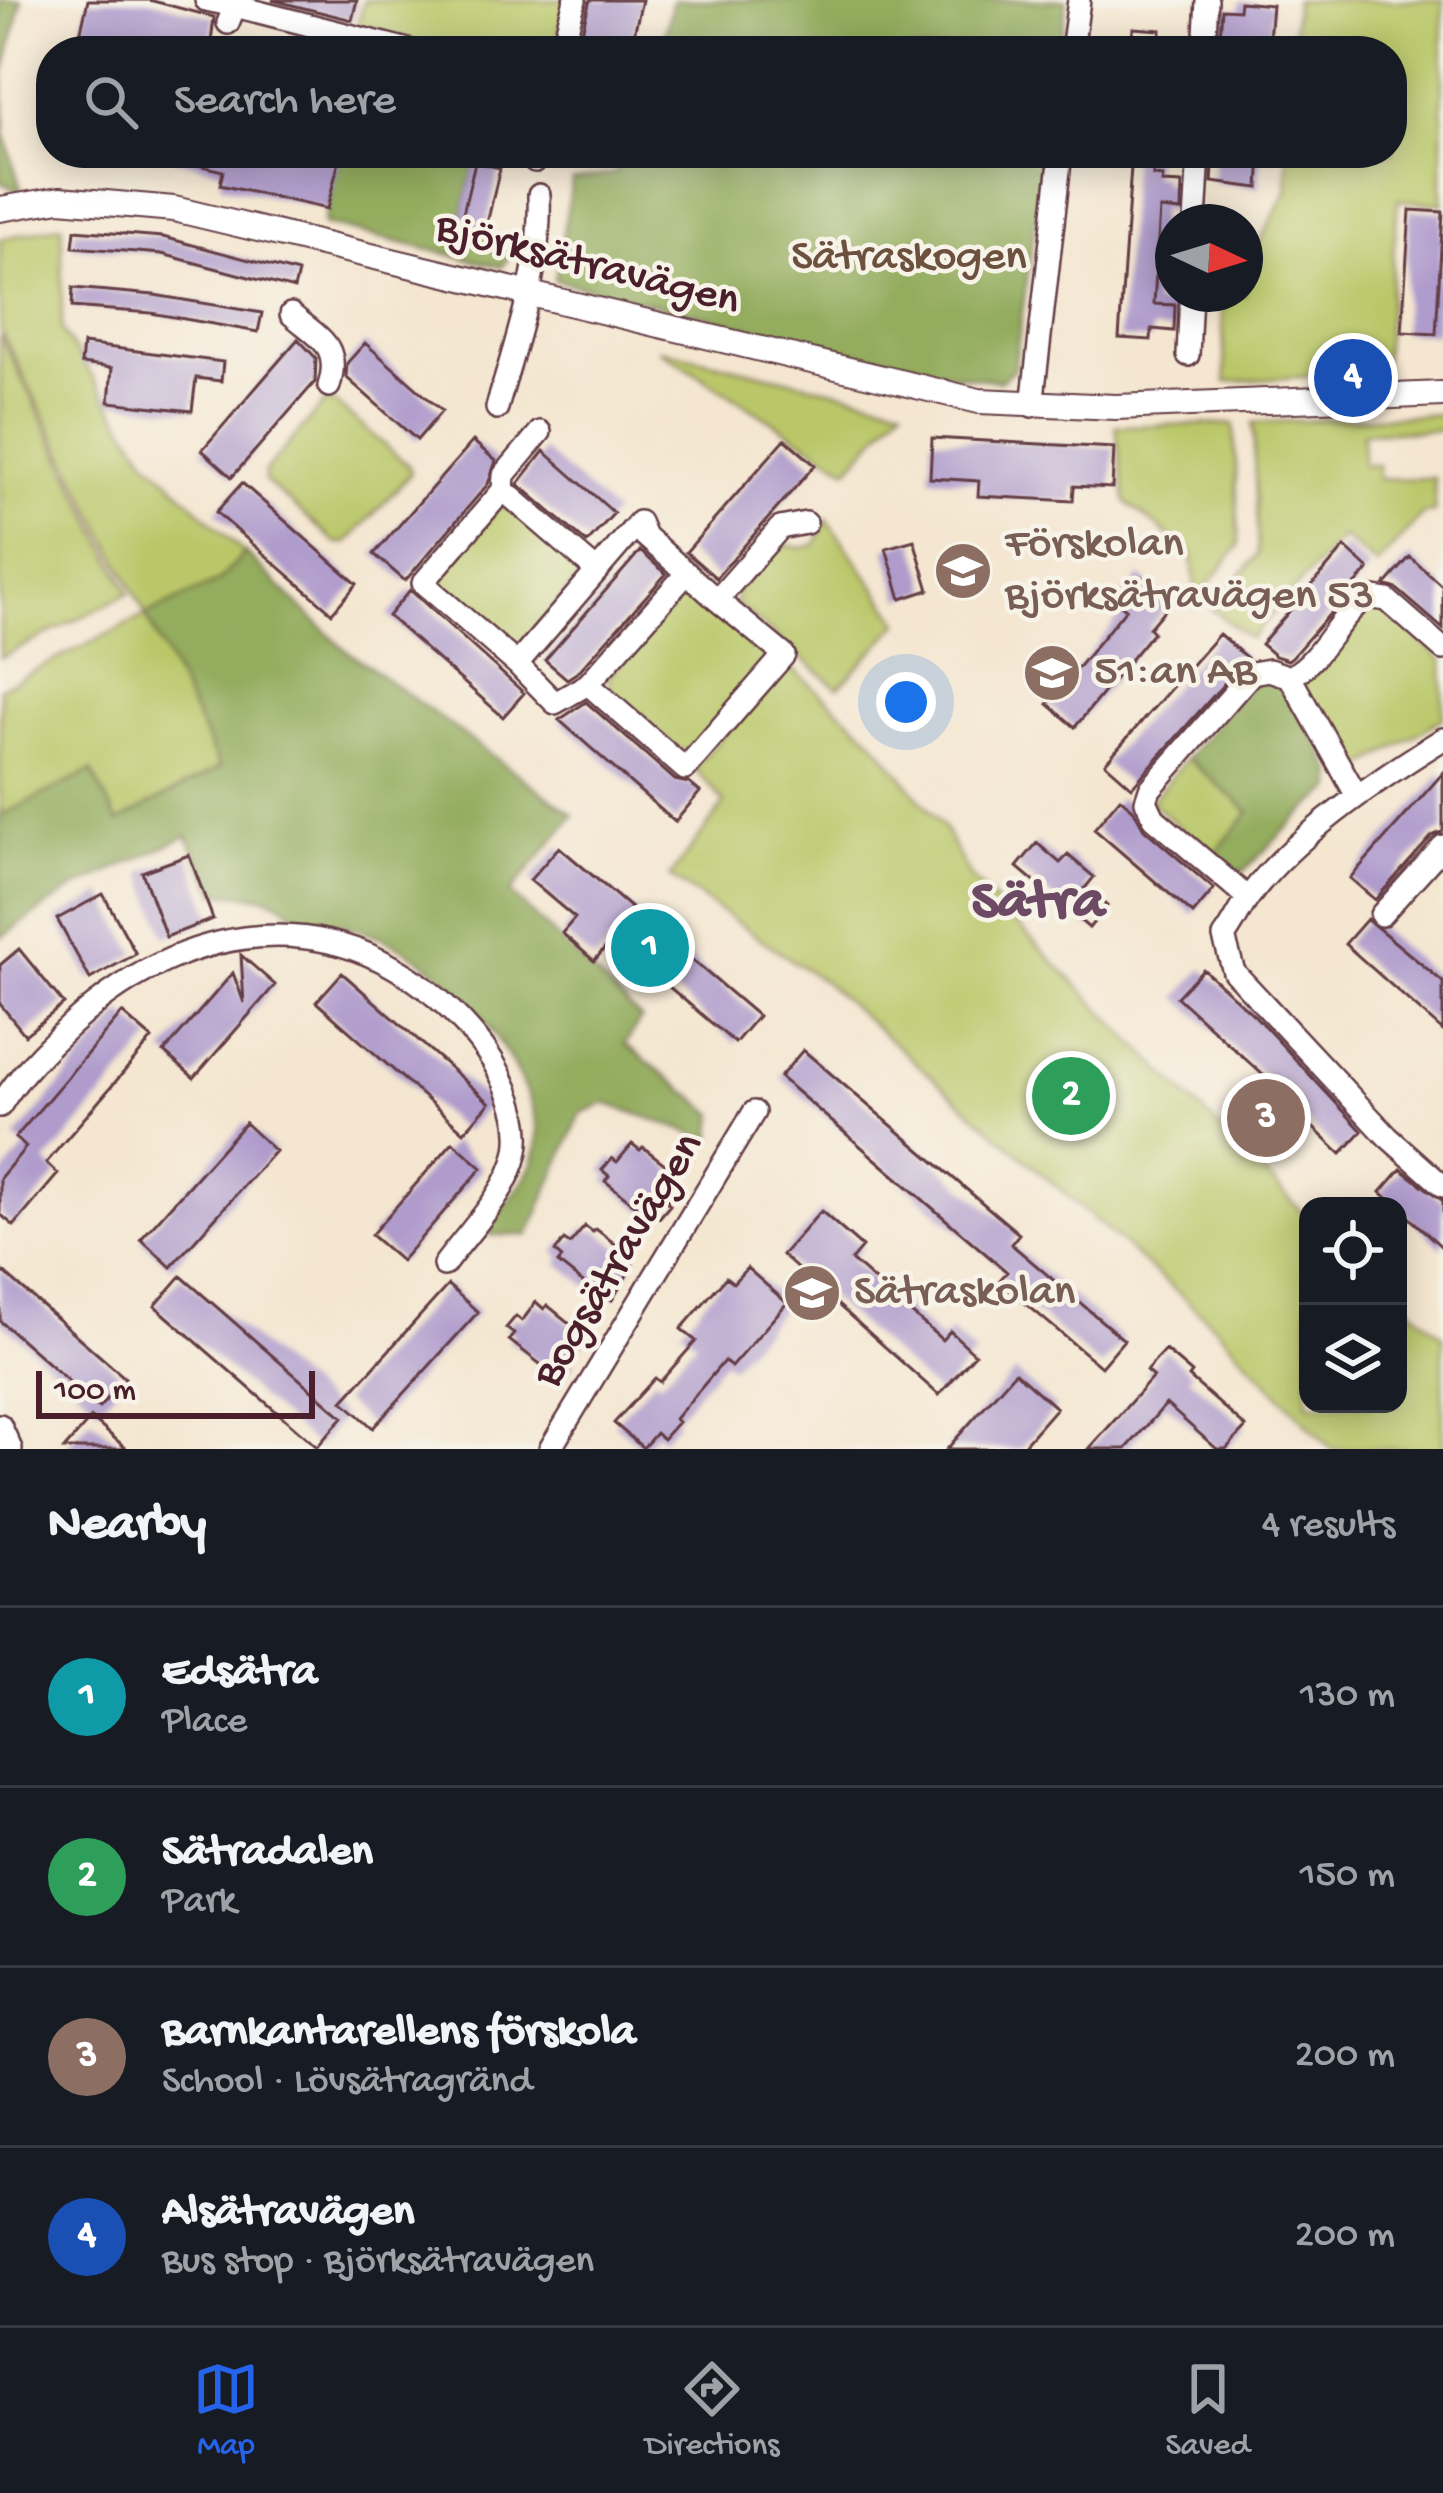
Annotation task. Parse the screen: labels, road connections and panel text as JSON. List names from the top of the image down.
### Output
{
  "streets": {
    "street": ["Björksätravägen", "Bogsätravägen"]
  },
  "districts": ["Sätra"],
  "parks": ["Sätraskogen"],
  "places": {
    "school or university": ["Förskolan Björksätravägen 53", "51:an AB", "Sätraskolan"]
  },
  "scale_bar": "100 m",
  "north": "right",
  "page": {
    "search": "Search here",
    "pins": [
      "4",
      "1",
      "2",
      "3"
    ],
    "scale": "100 m",
    "heading": ["Nearby", "4 results"],
    "list": [
      {
        "mark": "1",
        "name": "Edsätra",
        "note": "Place",
        "value": "130 m"
      },
      {
        "mark": "2",
        "name": "Sätradalen",
        "note": "Park",
        "value": "150 m"
      },
      {
        "mark": "3",
        "name": "Barnkantarellens förskola",
        "note": "School · Lövsätragränd",
        "value": "200 m"
      },
      {
        "mark": "4",
        "name": "Alsätravägen",
        "note": "Bus stop · Björksätravägen",
        "value": "200 m"
      }
    ],
    "nav": ["Map", "Directions", "Saved"]
  }
}
